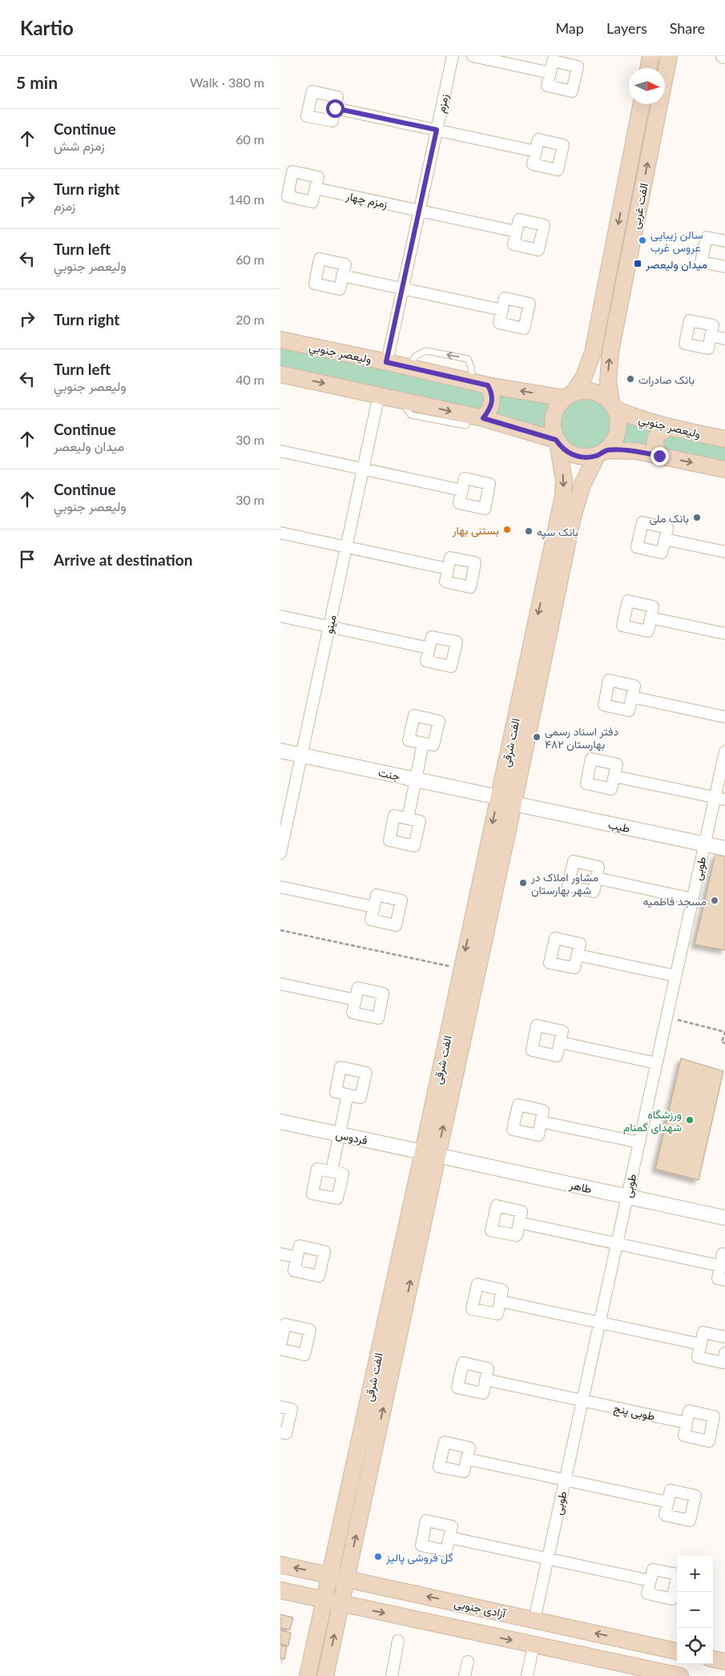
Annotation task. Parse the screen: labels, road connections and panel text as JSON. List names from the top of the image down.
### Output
{
  "streets": {
    "main road": [
      "الفت غربی",
      "وليعصر جنوبي",
      "الفت شرقی",
      "آزادی جنوبی"
    ],
    "street": [
      "زمزم",
      "زمزم چهار",
      "مینو",
      "جنت",
      "طیب",
      "طوبی",
      "فردوس",
      "طاهر",
      "طوبی پنج"
    ]
  },
  "crossings": [
    ["زمزم", "زمزم چهار"],
    ["زمزم", "وليعصر جنوبي"],
    ["الفت غربی", "وليعصر جنوبي"],
    ["الفت غربی", "الفت شرقی"],
    ["وليعصر جنوبي", "الفت شرقی"],
    ["مینو", "جنت"],
    ["الفت شرقی", "جنت"],
    ["الفت شرقی", "طیب"],
    ["الفت شرقی", "فردوس"],
    ["الفت شرقی", "طاهر"],
    ["الفت شرقی", "آزادی جنوبی"],
    ["طیب", "طوبی"],
    ["طوبی", "طاهر"],
    ["طوبی", "طوبی پنج"],
    ["طوبی", "آزادی جنوبی"],
    ["فردوس", "طاهر"]
  ],
  "places": {
    "other": [
      "سالن زیبایی عروس غرب",
      "بانک صادرات",
      "بانک ملی",
      "بستنی بهار",
      "بانک سپه",
      "دفتر اسناد رسمی ۴۸۲ بهارستان",
      "مشاور املاک در شهر بهارستان",
      "مسجد فاطمیه",
      "ورزشگاه شهدای گمنام",
      "گل فروشی پالیز"
    ],
    "transit": ["میدان ولیعصر"]
  },
  "north": "right",
  "page": {
    "header": "Kartio",
    "nav": ["Map", "Layers", "Share"],
    "heading": ["5 min", "Walk · 380 m"],
    "list": [
      ["Continue", "زمزم شش", "60 m"],
      ["Turn right", "زمزم", "140 m"],
      ["Turn left", "وليعصر جنوبي", "60 m"],
      ["Turn right", "20 m"],
      ["Turn left", "وليعصر جنوبي", "40 m"],
      ["Continue", "میدان ولیعصر", "30 m"],
      ["Continue", "وليعصر جنوبي", "30 m"],
      "Arrive at destination"
    ],
    "map_buttons": ["+", "−"]
  }
}
